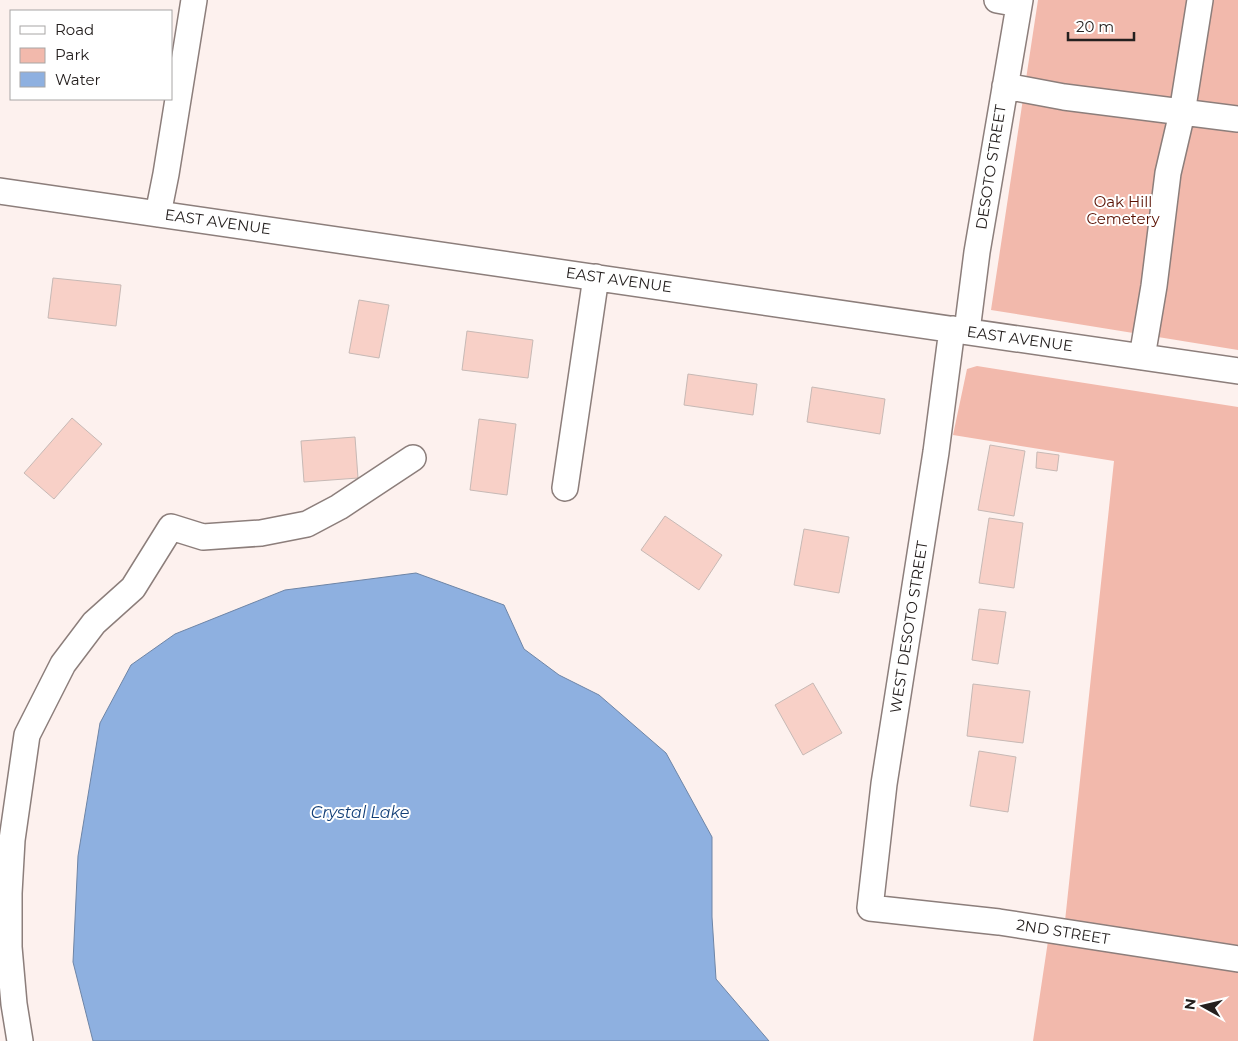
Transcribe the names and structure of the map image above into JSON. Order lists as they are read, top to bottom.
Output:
{
  "streets": {
    "street": [
      "DESOTO STREET",
      "EAST AVENUE",
      "WEST DESOTO STREET",
      "2ND STREET"
    ]
  },
  "crossings": [
    ["DESOTO STREET", "EAST AVENUE"],
    ["DESOTO STREET", "WEST DESOTO STREET"],
    ["EAST AVENUE", "WEST DESOTO STREET"],
    ["WEST DESOTO STREET", "2ND STREET"]
  ],
  "water": ["Crystal Lake"],
  "parks": ["Oak Hill Cemetery"],
  "legend": ["Road", "Park", "Water"],
  "scale_bar": "20 m",
  "north": "left"
}
